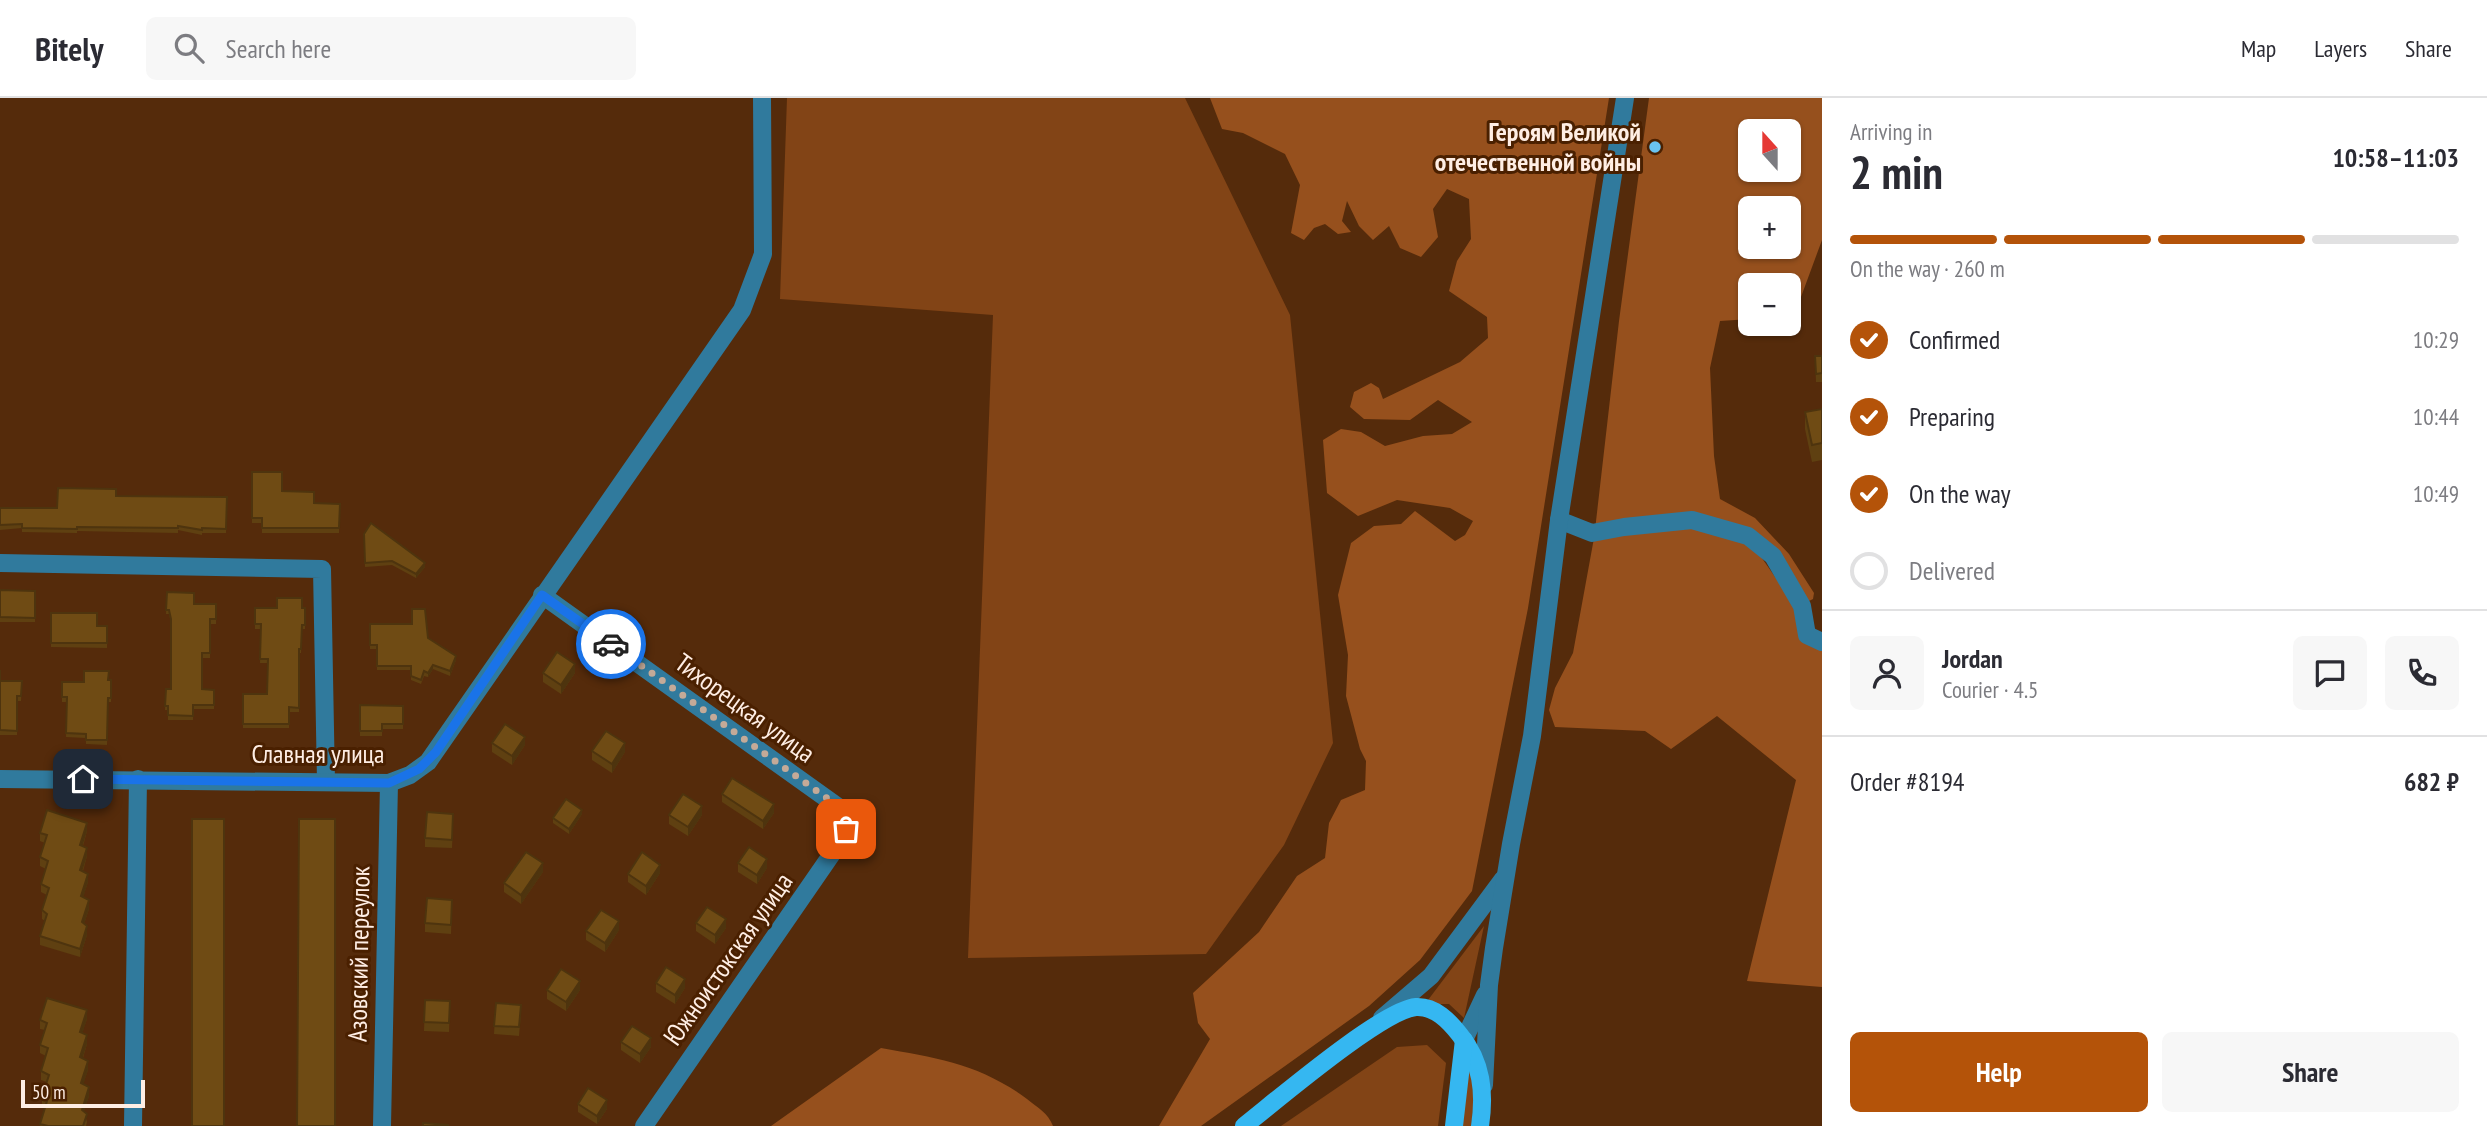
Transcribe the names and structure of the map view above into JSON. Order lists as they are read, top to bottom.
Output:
{
  "streets": {
    "street": [
      "Тихорецкая улица",
      "Славная улица",
      "Азовский переулок",
      "Южноистокская улица"
    ]
  },
  "crossings": [
    ["Тихорецкая улица", "Славная улица"],
    ["Тихорецкая улица", "Южноистокская улица"],
    ["Славная улица", "Азовский переулок"]
  ],
  "places": ["Героям Великой отечественной войны"],
  "scale_bar": "50 m",
  "north": "top",
  "page": {
    "header": "Bitely",
    "search": "Search here",
    "nav": ["Map", "Layers", "Share"],
    "heading": ["2 min", "Arriving in", "10:58–11:03"],
    "panel": [
      "Jordan",
      "Courier · 4.5",
      "Order #8194",
      "682 ₽"
    ],
    "map_buttons": ["+", "−"],
    "bar": "On the way · 260 m",
    "list": [
      ["Confirmed", "10:29"],
      ["Preparing", "10:44"],
      ["On the way", "10:49"],
      "Delivered"
    ],
    "buttons": ["Help", "Share"],
    "scale": "50 m"
  }
}
